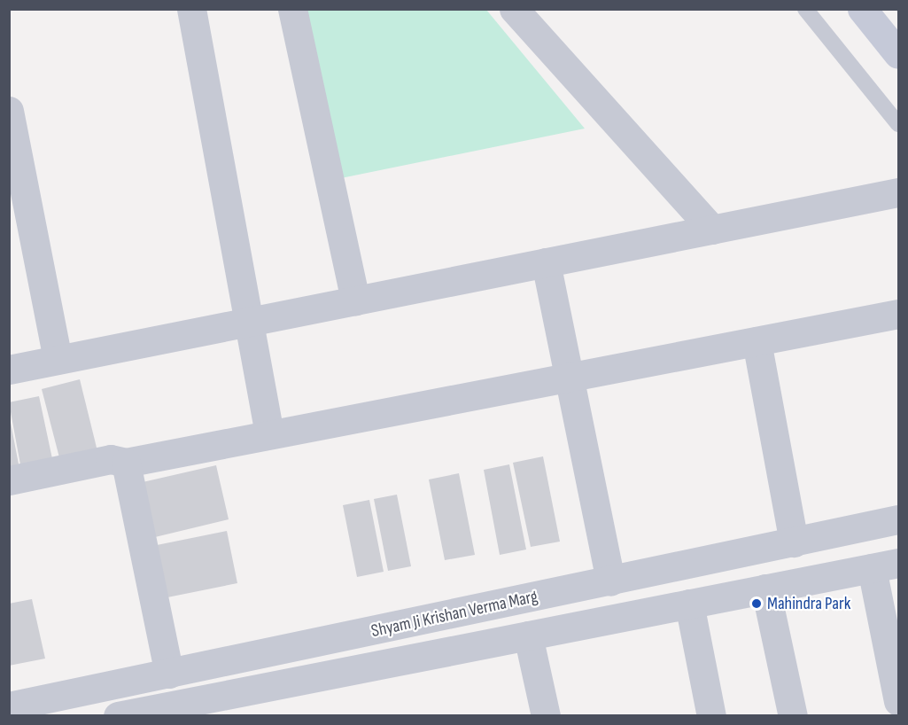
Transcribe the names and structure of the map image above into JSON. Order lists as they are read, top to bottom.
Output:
{
  "streets": {
    "street": ["Shyam Ji Krishan Verma Marg"]
  },
  "places": ["Mahindra Park"]
}
